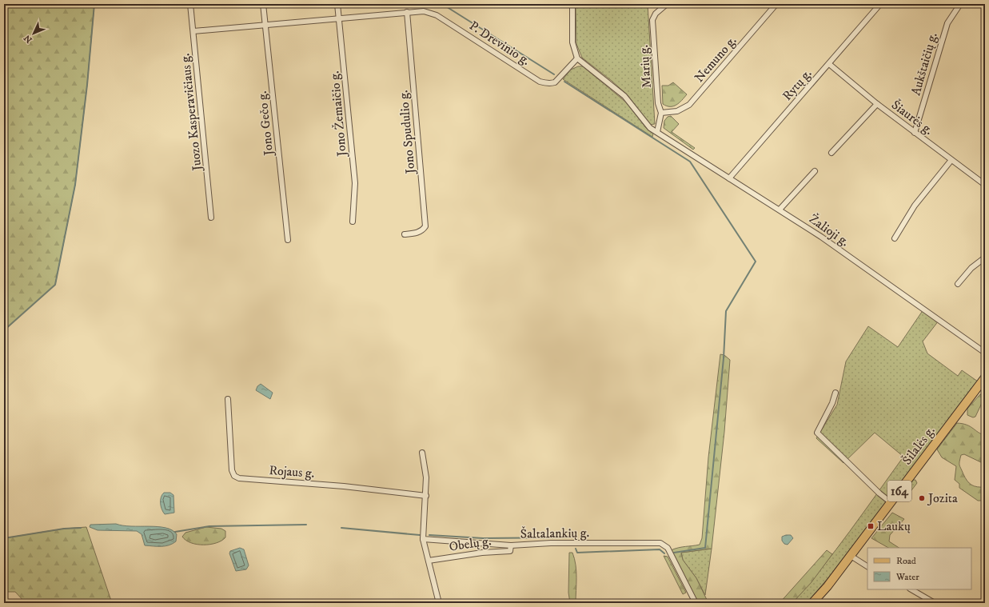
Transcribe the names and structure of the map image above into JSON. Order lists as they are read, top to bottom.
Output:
{
  "streets": {
    "main road": ["Šilalės g.", "164"],
    "street": [
      "P. Drevinio g.",
      "Nemuno g.",
      "Aukštaičių g.",
      "Marių g.",
      "Rytų g.",
      "Juozo Kasperavičiaus g.",
      "Jono Žemaičio g.",
      "Šiaurės g.",
      "Jono Gečo g.",
      "Jono Spudulio g.",
      "Žalioji g.",
      "Rojaus g.",
      "Šaltalankių g.",
      "Obelų g."
    ]
  },
  "crossings": [
    ["P. Drevinio g.", "Juozo Kasperavičiaus g."],
    ["P. Drevinio g.", "Jono Žemaičio g."],
    ["P. Drevinio g.", "Jono Gečo g."],
    ["P. Drevinio g.", "Jono Spudulio g."],
    ["P. Drevinio g.", "Žalioji g."],
    ["Nemuno g.", "Marių g."],
    ["Aukštaičių g.", "Šiaurės g."],
    ["Marių g.", "Žalioji g."],
    ["Rytų g.", "Šiaurės g."],
    ["Rytų g.", "Žalioji g."],
    ["Šaltalankių g.", "Obelų g."]
  ],
  "places": {
    "other": ["Jozita"],
    "transit": ["Laukų"]
  },
  "legend": ["Road", "Water"],
  "north": "bottom left"
}
